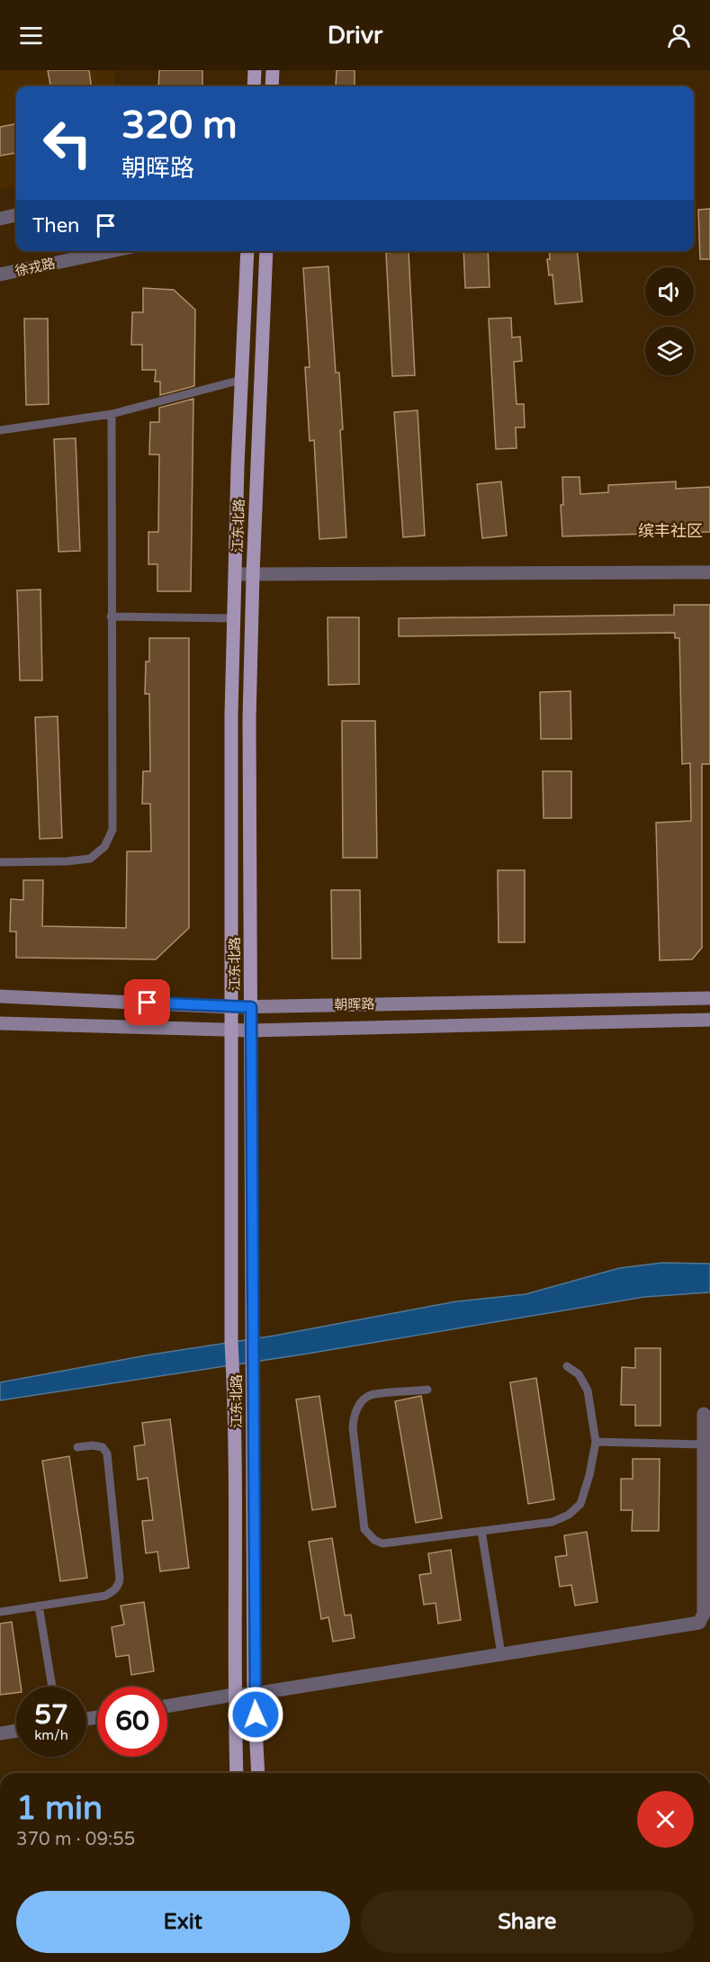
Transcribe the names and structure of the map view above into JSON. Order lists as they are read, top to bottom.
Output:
{
  "streets": {
    "main road": ["江东北路", "朝晖路"],
    "street": ["徐戎路"]
  },
  "crossings": [
    ["江东北路", "朝晖路"]
  ],
  "districts": ["缤丰社区"],
  "page": {
    "header": "Drivr",
    "turn": ["320 m", "朝晖路"],
    "then": "Then",
    "speed": "57 km/h",
    "limit": "60",
    "heading": ["1 min", "370 m · 09:55"],
    "buttons": ["Exit", "Share"]
  }
}
